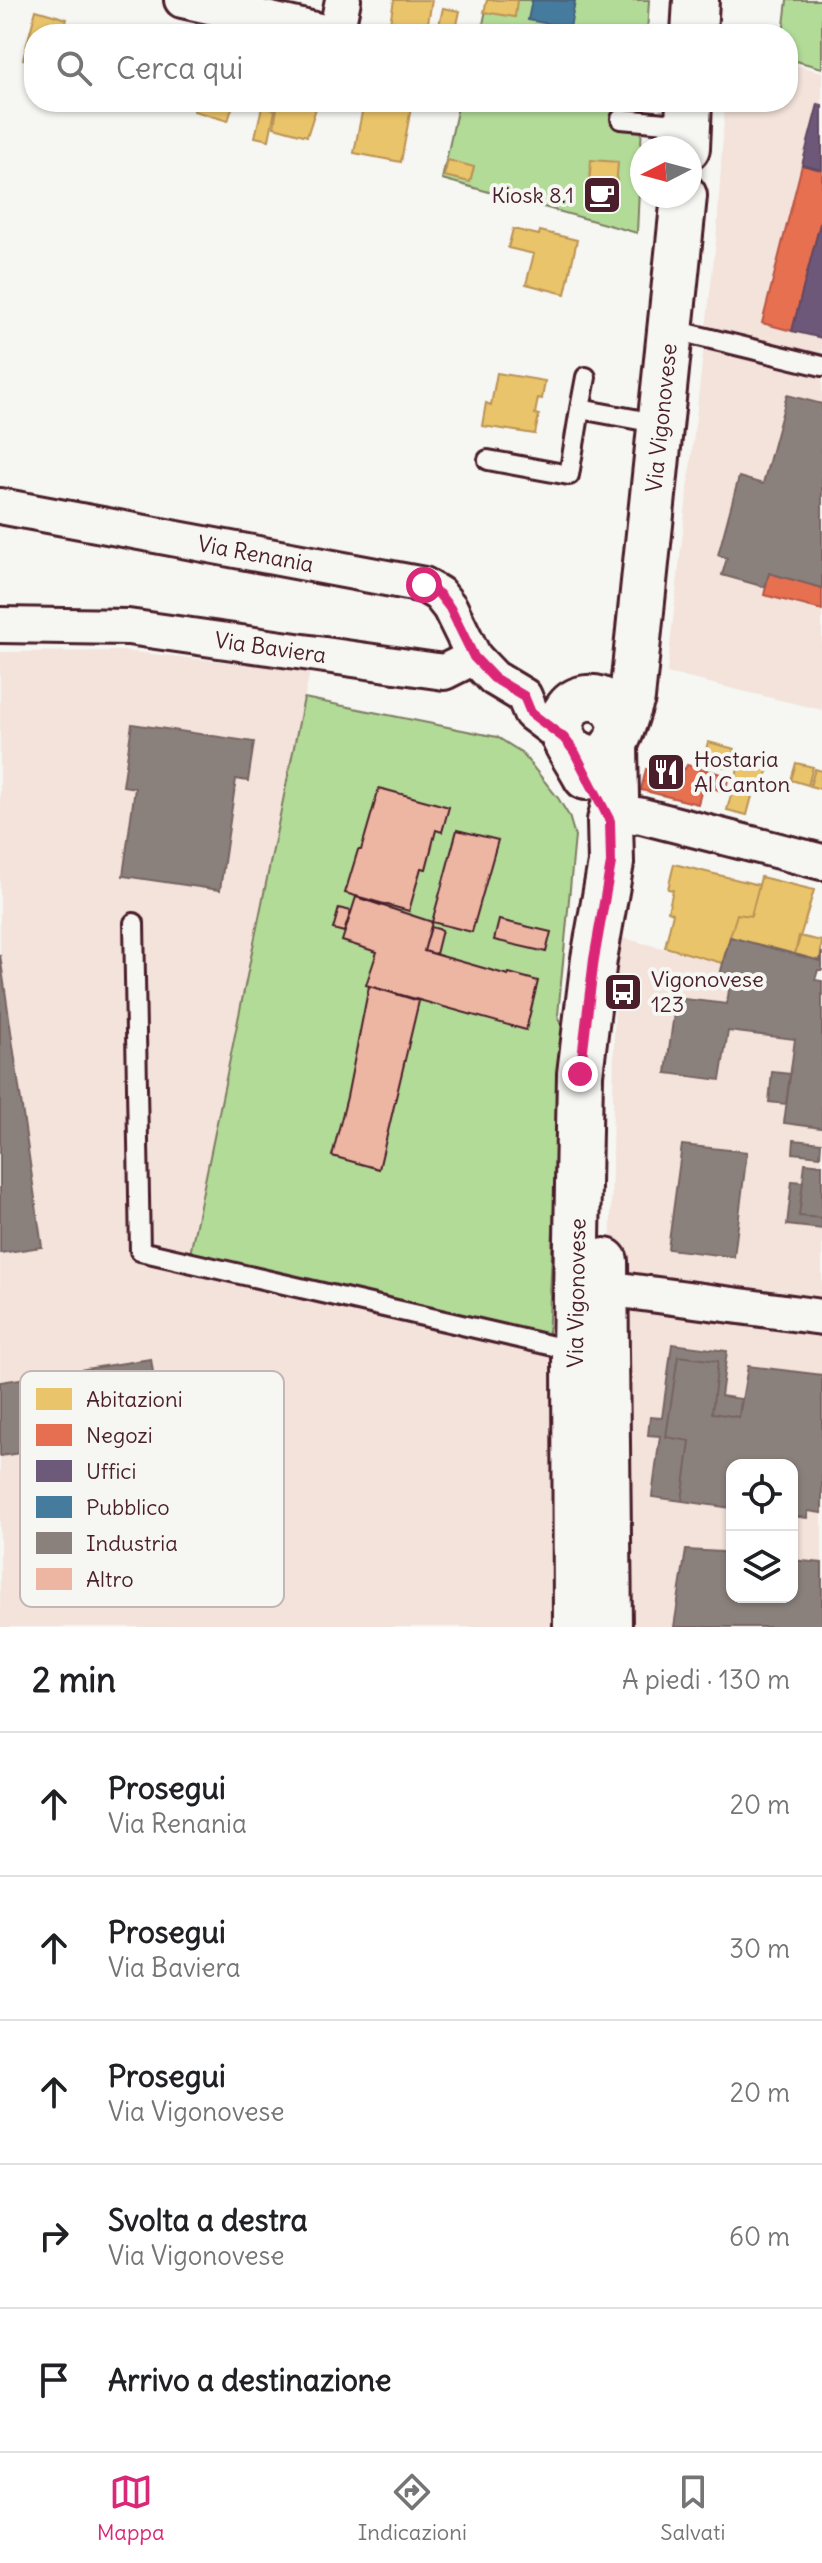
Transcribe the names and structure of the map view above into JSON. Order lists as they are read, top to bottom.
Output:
{
  "streets": {
    "main road": ["Via Vigonovese"],
    "street": ["Via Renania", "Via Baviera"]
  },
  "crossings": [
    ["Via Renania", "Via Baviera"]
  ],
  "places": {
    "cafe": ["Kiosk 8.1"],
    "restaurant": ["Hostaria Al Canton"],
    "bus stop": ["Vigonovese 123"]
  },
  "legend": [
    "Abitazioni",
    "Negozi",
    "Uffici",
    "Pubblico",
    "Industria",
    "Altro"
  ],
  "north": "left",
  "page": {
    "search": "Cerca qui",
    "heading": ["2 min", "A piedi · 130 m"],
    "list": [
      ["Prosegui", "Via Renania", "20 m"],
      ["Prosegui", "Via Baviera", "30 m"],
      ["Prosegui", "Via Vigonovese", "20 m"],
      ["Svolta a destra", "Via Vigonovese", "60 m"],
      "Arrivo a destinazione"
    ],
    "nav": ["Mappa", "Indicazioni", "Salvati"]
  }
}
